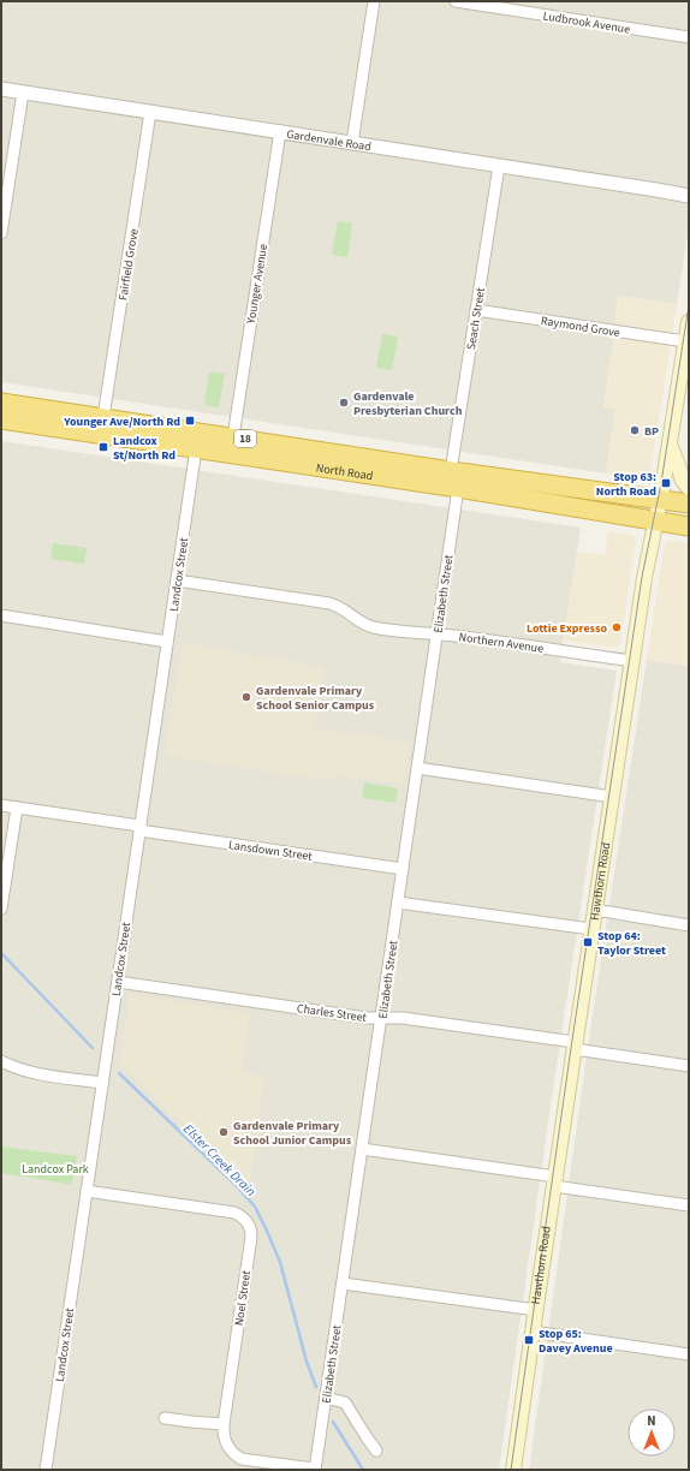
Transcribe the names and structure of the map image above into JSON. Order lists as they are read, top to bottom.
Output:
{
  "streets": {
    "highway": ["18", "North Road"],
    "main road": ["Hawthorn Road"],
    "street": [
      "Ludbrook Avenue",
      "Gardenvale Road",
      "Fairfield Grove",
      "Younger Avenue",
      "Seach Street",
      "Raymond Grove",
      "Landcox Street",
      "Elizabeth Street",
      "Northern Avenue",
      "Lansdown Street",
      "Charles Street",
      "Noel Street"
    ]
  },
  "crossings": [
    ["Gardenvale Road", "Fairfield Grove"],
    ["Gardenvale Road", "Younger Avenue"],
    ["Gardenvale Road", "Seach Street"],
    ["Fairfield Grove", "North Road"],
    ["Younger Avenue", "North Road"],
    ["Seach Street", "Raymond Grove"],
    ["Seach Street", "North Road"],
    ["Raymond Grove", "Hawthorn Road"],
    ["North Road", "Landcox Street"],
    ["North Road", "Elizabeth Street"],
    ["North Road", "Hawthorn Road"],
    ["Landcox Street", "Northern Avenue"],
    ["Landcox Street", "Lansdown Street"],
    ["Landcox Street", "Charles Street"],
    ["Landcox Street", "Noel Street"],
    ["Elizabeth Street", "Northern Avenue"],
    ["Elizabeth Street", "Lansdown Street"],
    ["Elizabeth Street", "Charles Street"],
    ["Northern Avenue", "Hawthorn Road"],
    ["Hawthorn Road", "Charles Street"]
  ],
  "water": ["Elster Creek Drain"],
  "parks": ["Landcox Park"],
  "places": {
    "other": [
      "Gardenvale Presbyterian Church",
      "BP",
      "Lottie Expresso",
      "Gardenvale Primary School Senior Campus",
      "Gardenvale Primary School Junior Campus"
    ],
    "transit": [
      "Younger Ave/North Rd",
      "Landcox St/North Rd",
      "Stop 63: North Road",
      "Stop 64: Taylor Street",
      "Stop 65: Davey Avenue"
    ]
  },
  "north": "top"
}
